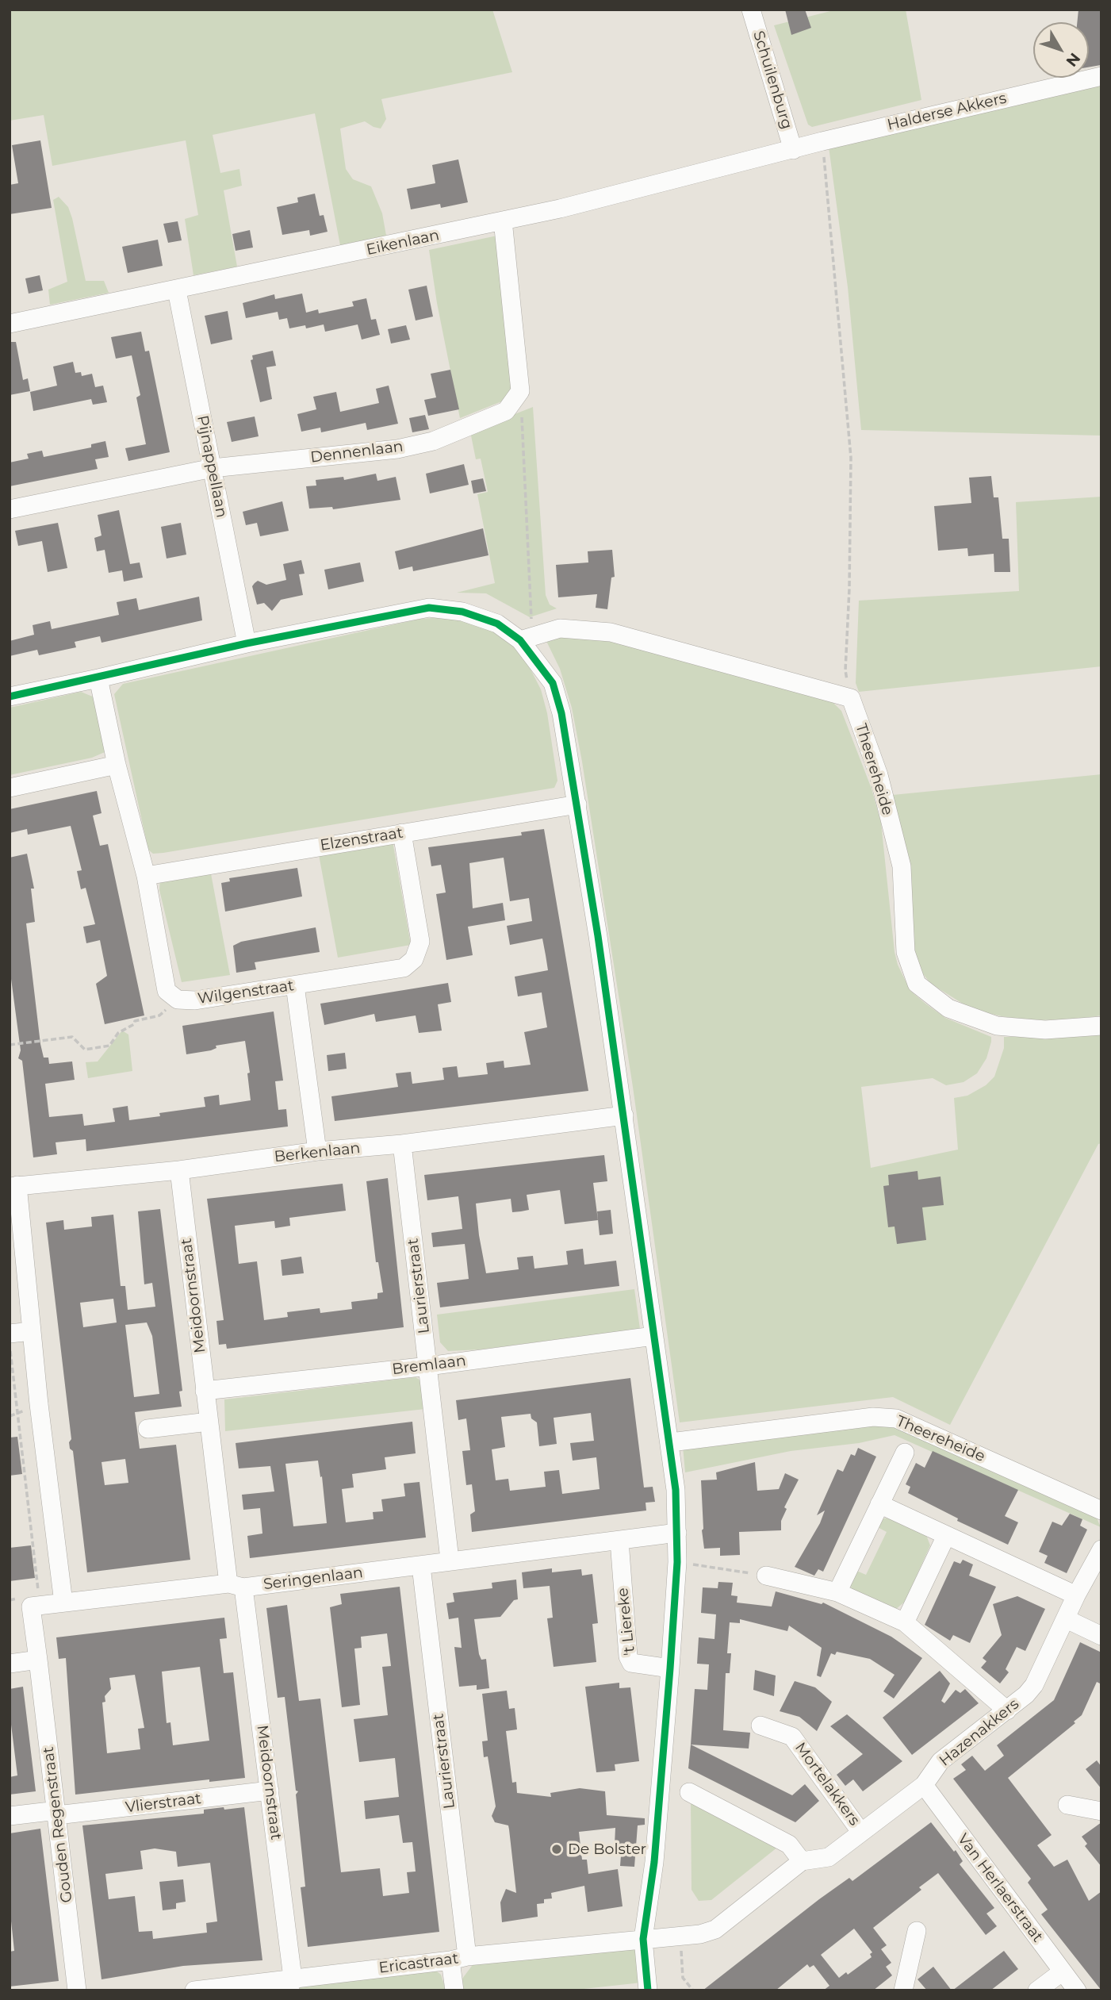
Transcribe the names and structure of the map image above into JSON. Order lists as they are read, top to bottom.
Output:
{
  "streets": {
    "street": [
      "Schuilenburg",
      "Halderse Akkers",
      "Eikenlaan",
      "Dennenlaan",
      "Pijnappellaan",
      "Theereheide",
      "Elzenstraat",
      "Wilgenstraat",
      "Berkenlaan",
      "Laurierstraat",
      "Meidoornstraat",
      "Bremlaan",
      "Seringenlaan",
      "'t Liereke",
      "Hazenakkers",
      "Mortelakkers",
      "Vlierstraat",
      "Gouden Regenstraat",
      "Van Herlaerstraat",
      "Ericastraat"
    ]
  },
  "crossings": [
    ["Schuilenburg", "Halderse Akkers"],
    ["Schuilenburg", "Eikenlaan"],
    ["Halderse Akkers", "Eikenlaan"],
    ["Eikenlaan", "Pijnappellaan"],
    ["Dennenlaan", "Pijnappellaan"],
    ["Elzenstraat", "Wilgenstraat"],
    ["Berkenlaan", "Laurierstraat"],
    ["Berkenlaan", "Meidoornstraat"],
    ["Laurierstraat", "Bremlaan"],
    ["Laurierstraat", "Seringenlaan"],
    ["Laurierstraat", "Ericastraat"],
    ["Meidoornstraat", "Bremlaan"],
    ["Meidoornstraat", "Seringenlaan"],
    ["Meidoornstraat", "Vlierstraat"],
    ["Meidoornstraat", "Ericastraat"],
    ["Seringenlaan", "'t Liereke"],
    ["Hazenakkers", "Mortelakkers"],
    ["Hazenakkers", "Van Herlaerstraat"],
    ["Hazenakkers", "Ericastraat"],
    ["Vlierstraat", "Gouden Regenstraat"]
  ],
  "places": ["De Bolster"],
  "north": "bottom right"
}
